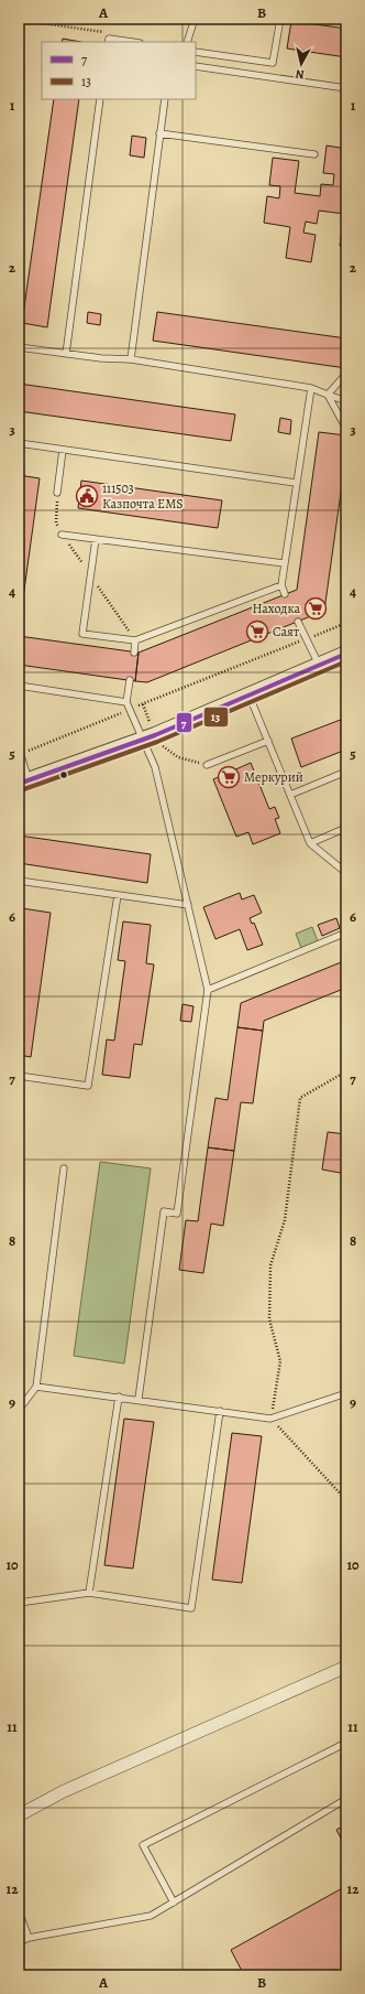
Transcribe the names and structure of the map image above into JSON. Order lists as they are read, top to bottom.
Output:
{
  "places": {
    "public building": ["111503 Казпочта EMS"],
    "supermarket": ["Находка", "Саят", "Меркурий"]
  },
  "lines": ["transit line 7", "transit line 13"],
  "legend": ["7", "13"],
  "north": "bottom",
  "grid": {
    "columns": ["A", "B"],
    "rows": [
      "1",
      "2",
      "3",
      "4",
      "5",
      "6",
      "7",
      "8",
      "9",
      "10",
      "11",
      "12"
    ]
  }
}
